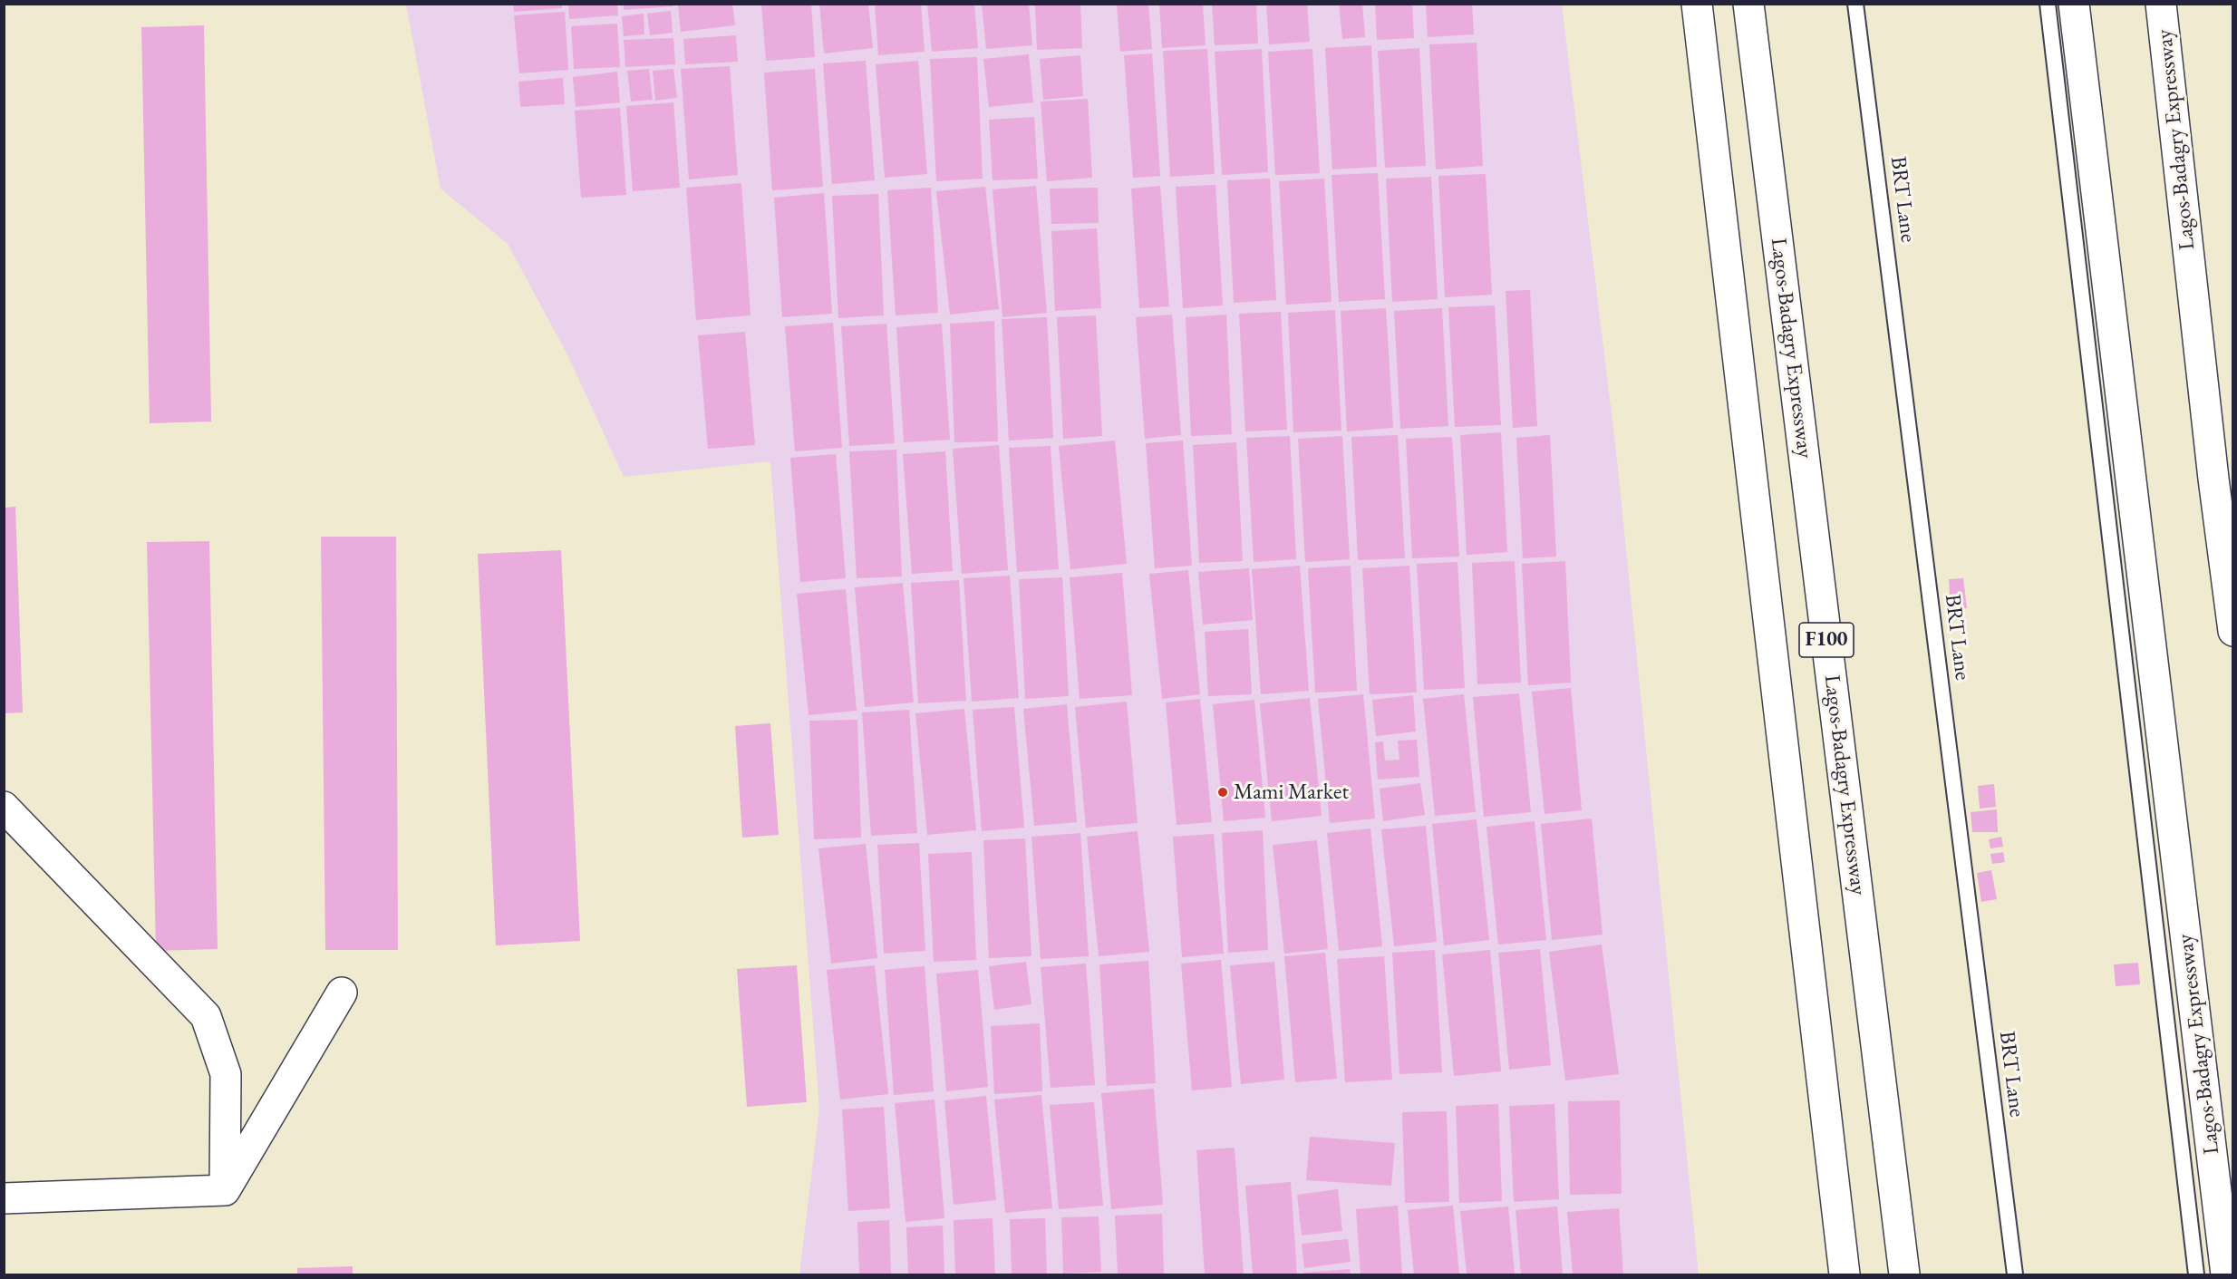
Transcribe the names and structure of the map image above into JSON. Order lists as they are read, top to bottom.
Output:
{
  "streets": {
    "main road": ["Lagos-Badagry Expressway", "F100"],
    "lane": ["BRT Lane"]
  },
  "places": ["Mami Market"]
}
